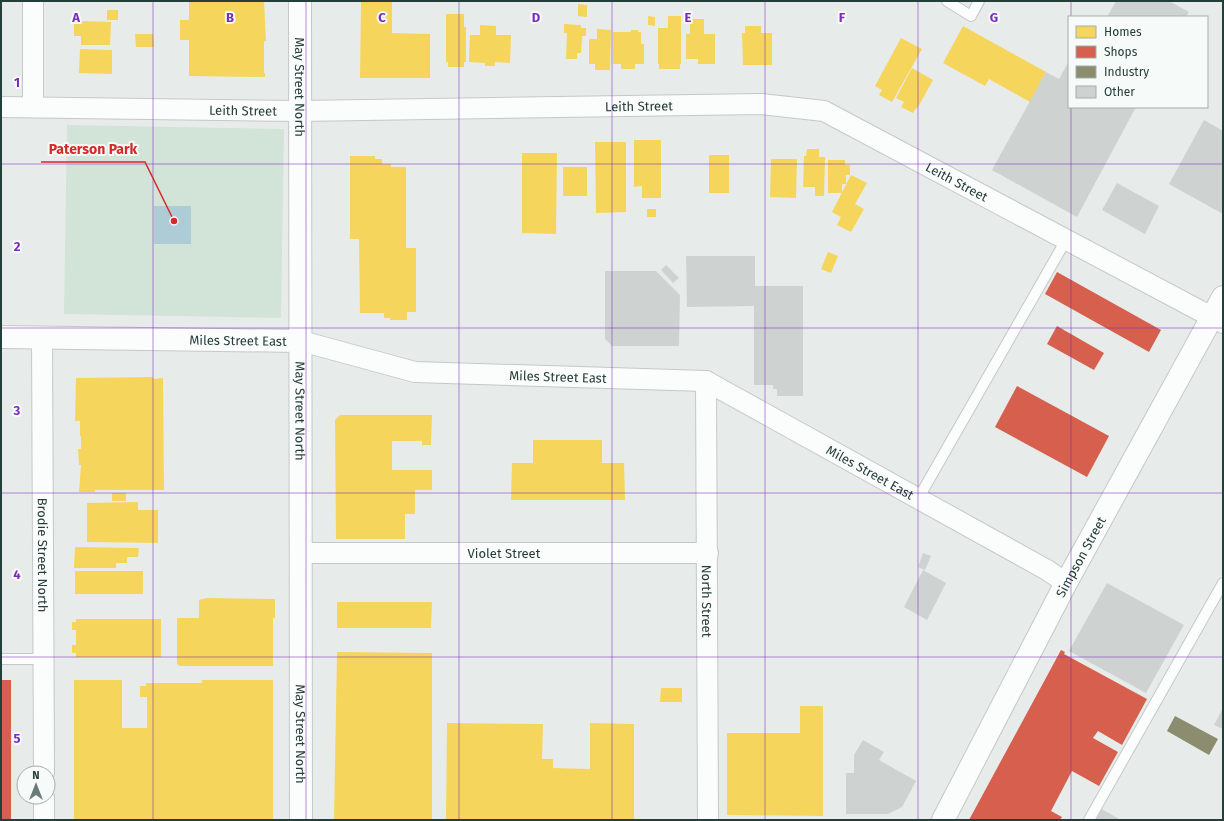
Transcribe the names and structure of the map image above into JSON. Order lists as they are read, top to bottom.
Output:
{
  "streets": {
    "main road": ["May Street North", "Miles Street East", "Simpson Street"],
    "street": [
      "Leith Street",
      "Violet Street",
      "Brodie Street North",
      "North Street"
    ]
  },
  "crossings": [
    ["May Street North", "Leith Street"],
    ["May Street North", "Miles Street East"],
    ["May Street North", "Violet Street"],
    ["Leith Street", "Simpson Street"],
    ["Miles Street East", "Brodie Street North"],
    ["Miles Street East", "Simpson Street"],
    ["Miles Street East", "North Street"],
    ["Violet Street", "North Street"]
  ],
  "places": ["Paterson Park"],
  "legend": [
    "Homes",
    "Shops",
    "Industry",
    "Other"
  ],
  "north": "top",
  "grid": {
    "columns": [
      "A",
      "B",
      "C",
      "D",
      "E",
      "F",
      "G"
    ],
    "rows": [
      "1",
      "2",
      "3",
      "4",
      "5"
    ]
  }
}
